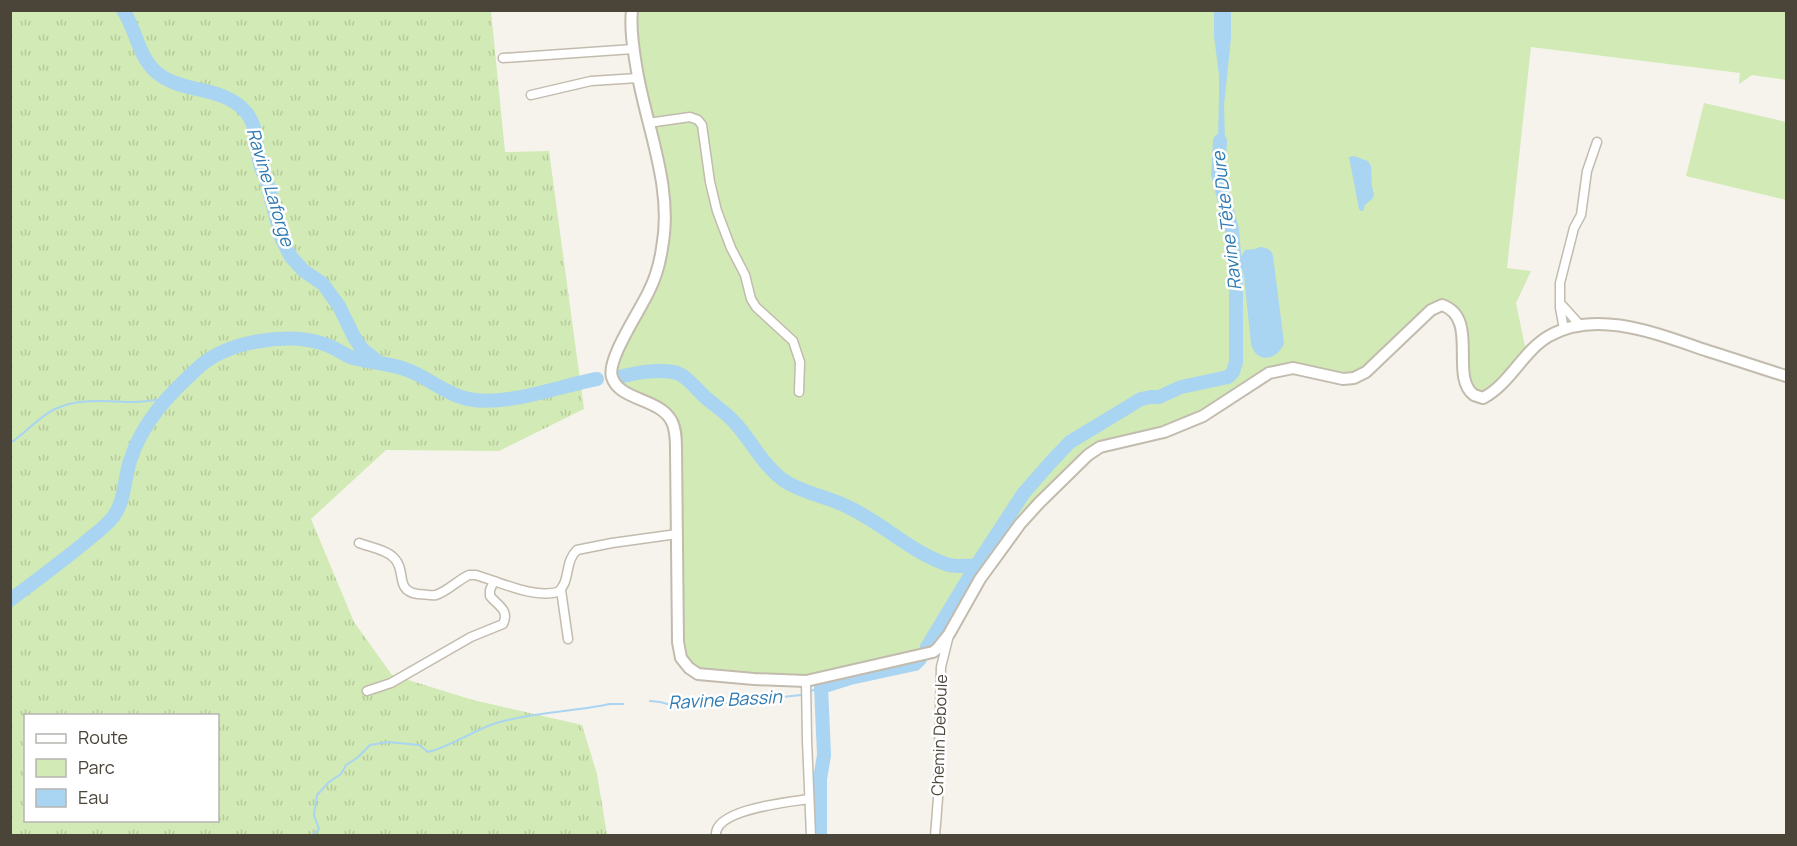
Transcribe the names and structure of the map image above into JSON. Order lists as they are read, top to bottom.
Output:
{
  "streets": {
    "street": ["Chemin Deboule"]
  },
  "water": ["Ravine Laforge", "Ravine Tête Dure", "Ravine Bassin"],
  "legend": ["Route", "Parc", "Eau"]
}
